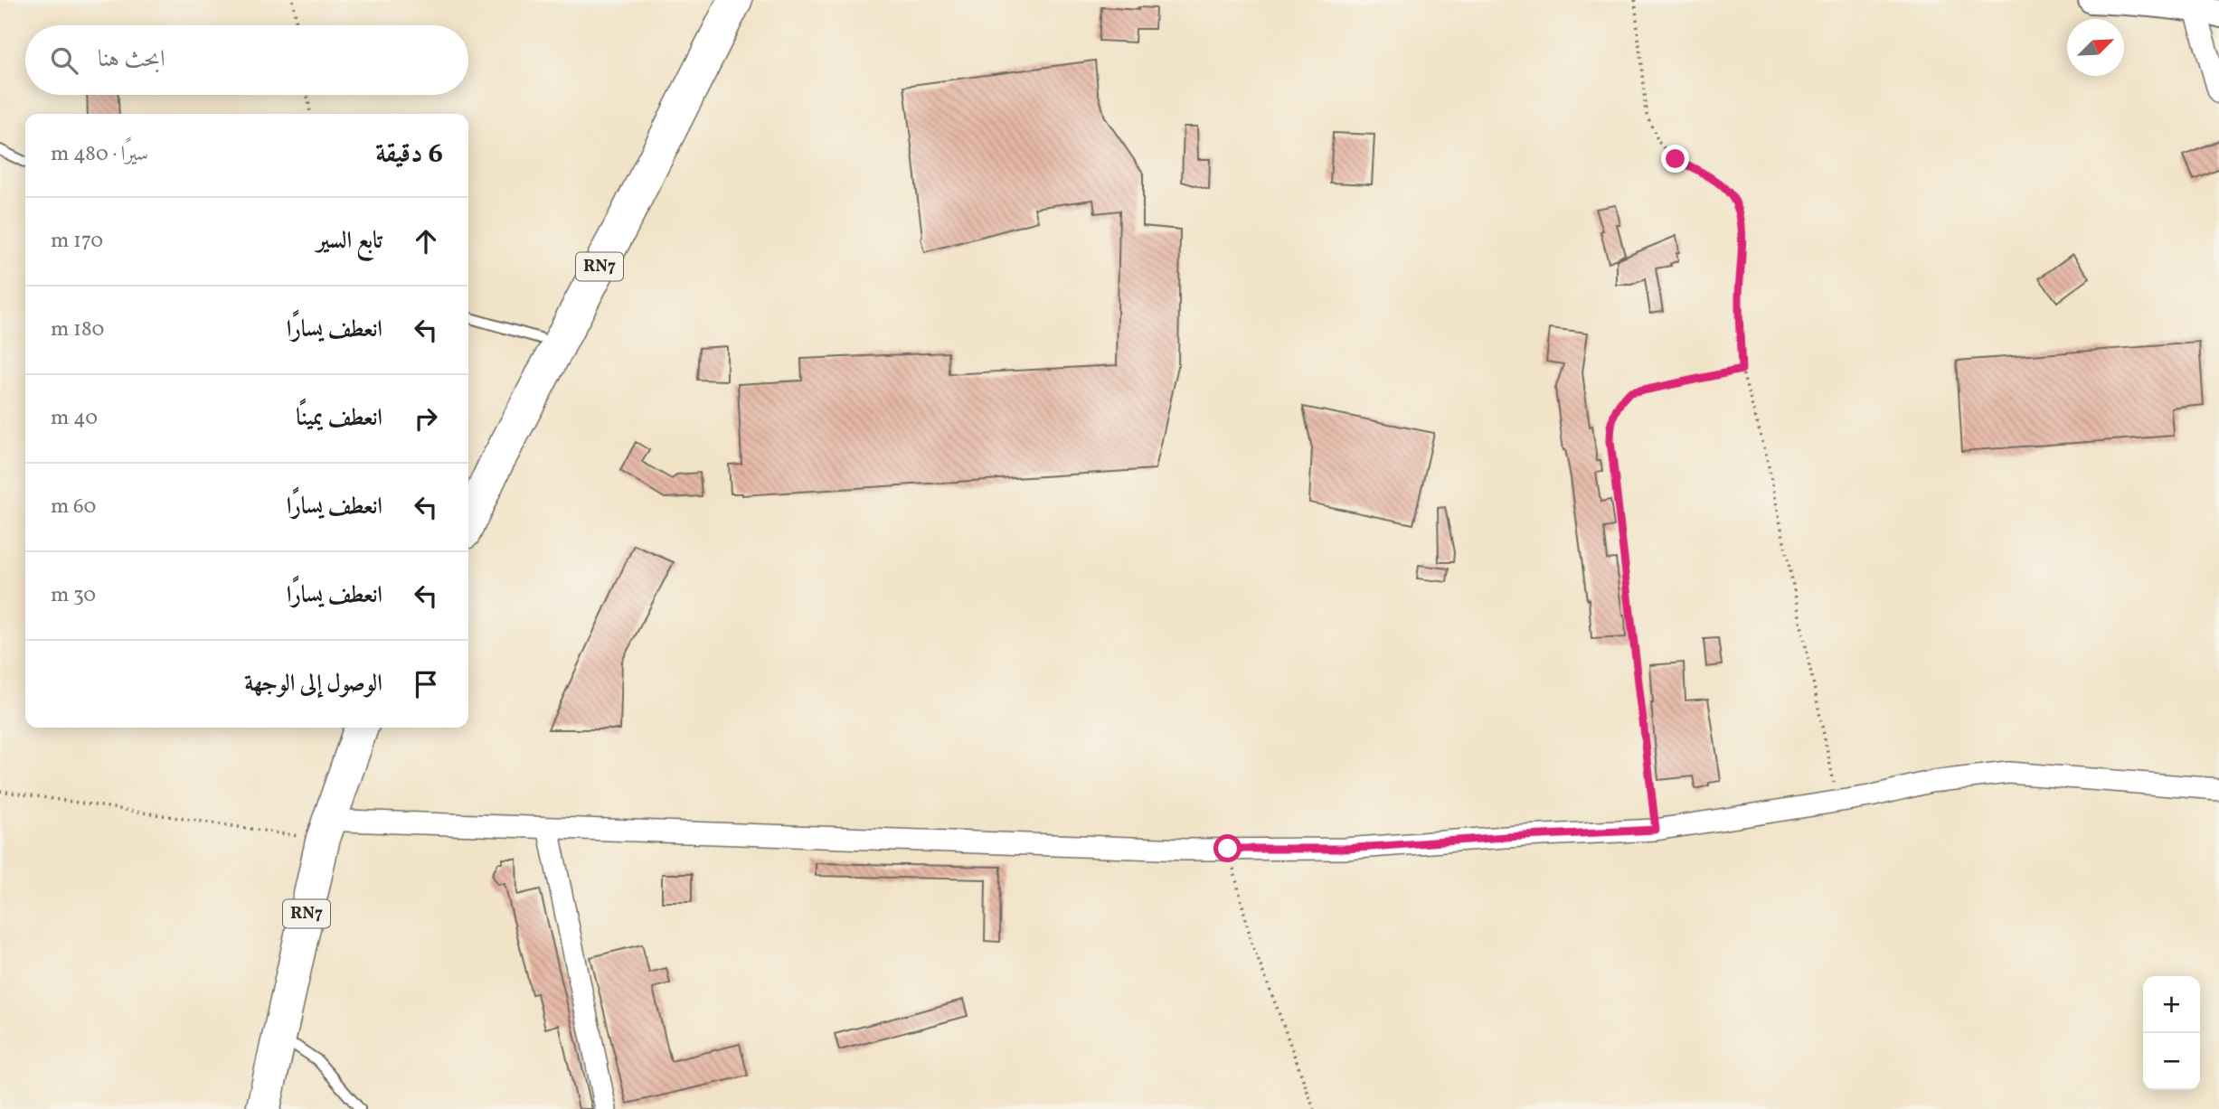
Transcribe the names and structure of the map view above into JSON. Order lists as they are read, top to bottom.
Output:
{
  "streets": {
    "highway": ["RN7"]
  },
  "north": "top right",
  "page": {
    "search": "ابحث هنا",
    "heading": ["6 دقيقة", "سيرًا · 480 m"],
    "list": [
      ["تابع السير", "170 m"],
      ["انعطف يسارًا", "180 m"],
      ["انعطف يمينًا", "40 m"],
      ["انعطف يسارًا", "60 m"],
      ["انعطف يسارًا", "30 m"],
      "الوصول إلى الوجهة"
    ],
    "map_buttons": ["+", "−"]
  }
}
